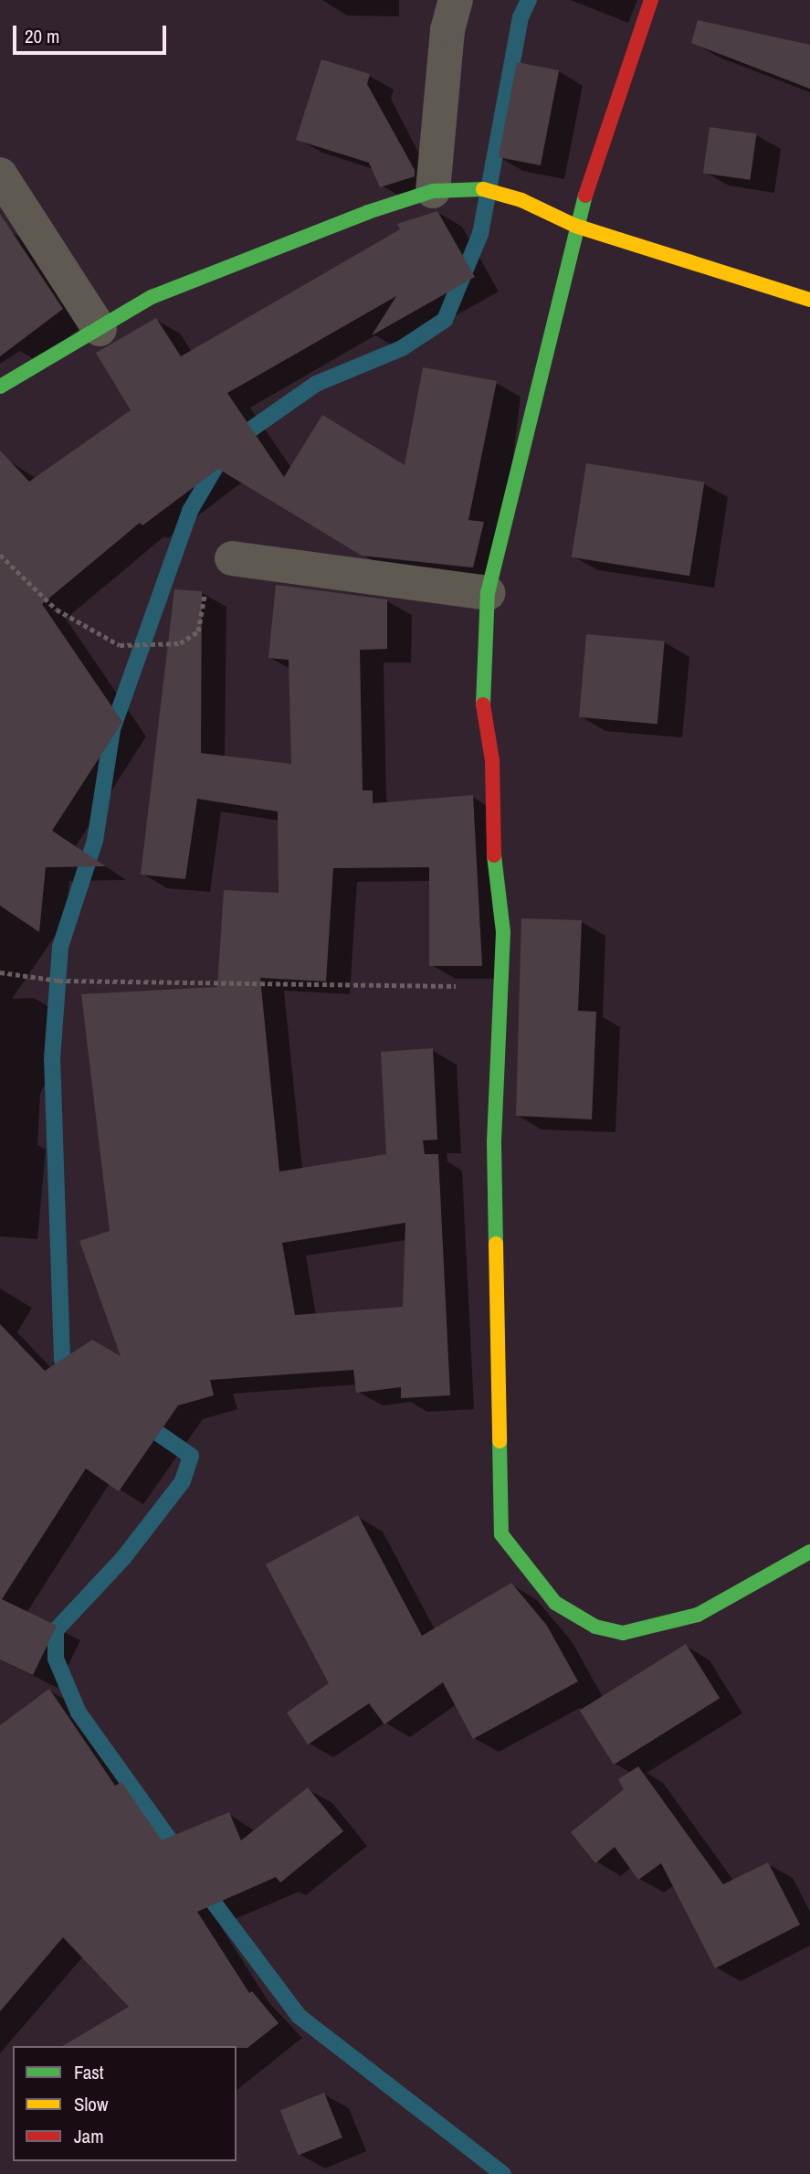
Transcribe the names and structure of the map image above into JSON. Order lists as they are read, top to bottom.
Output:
{
  "legend": ["Fast", "Slow", "Jam"],
  "scale_bar": "20 m"
}
